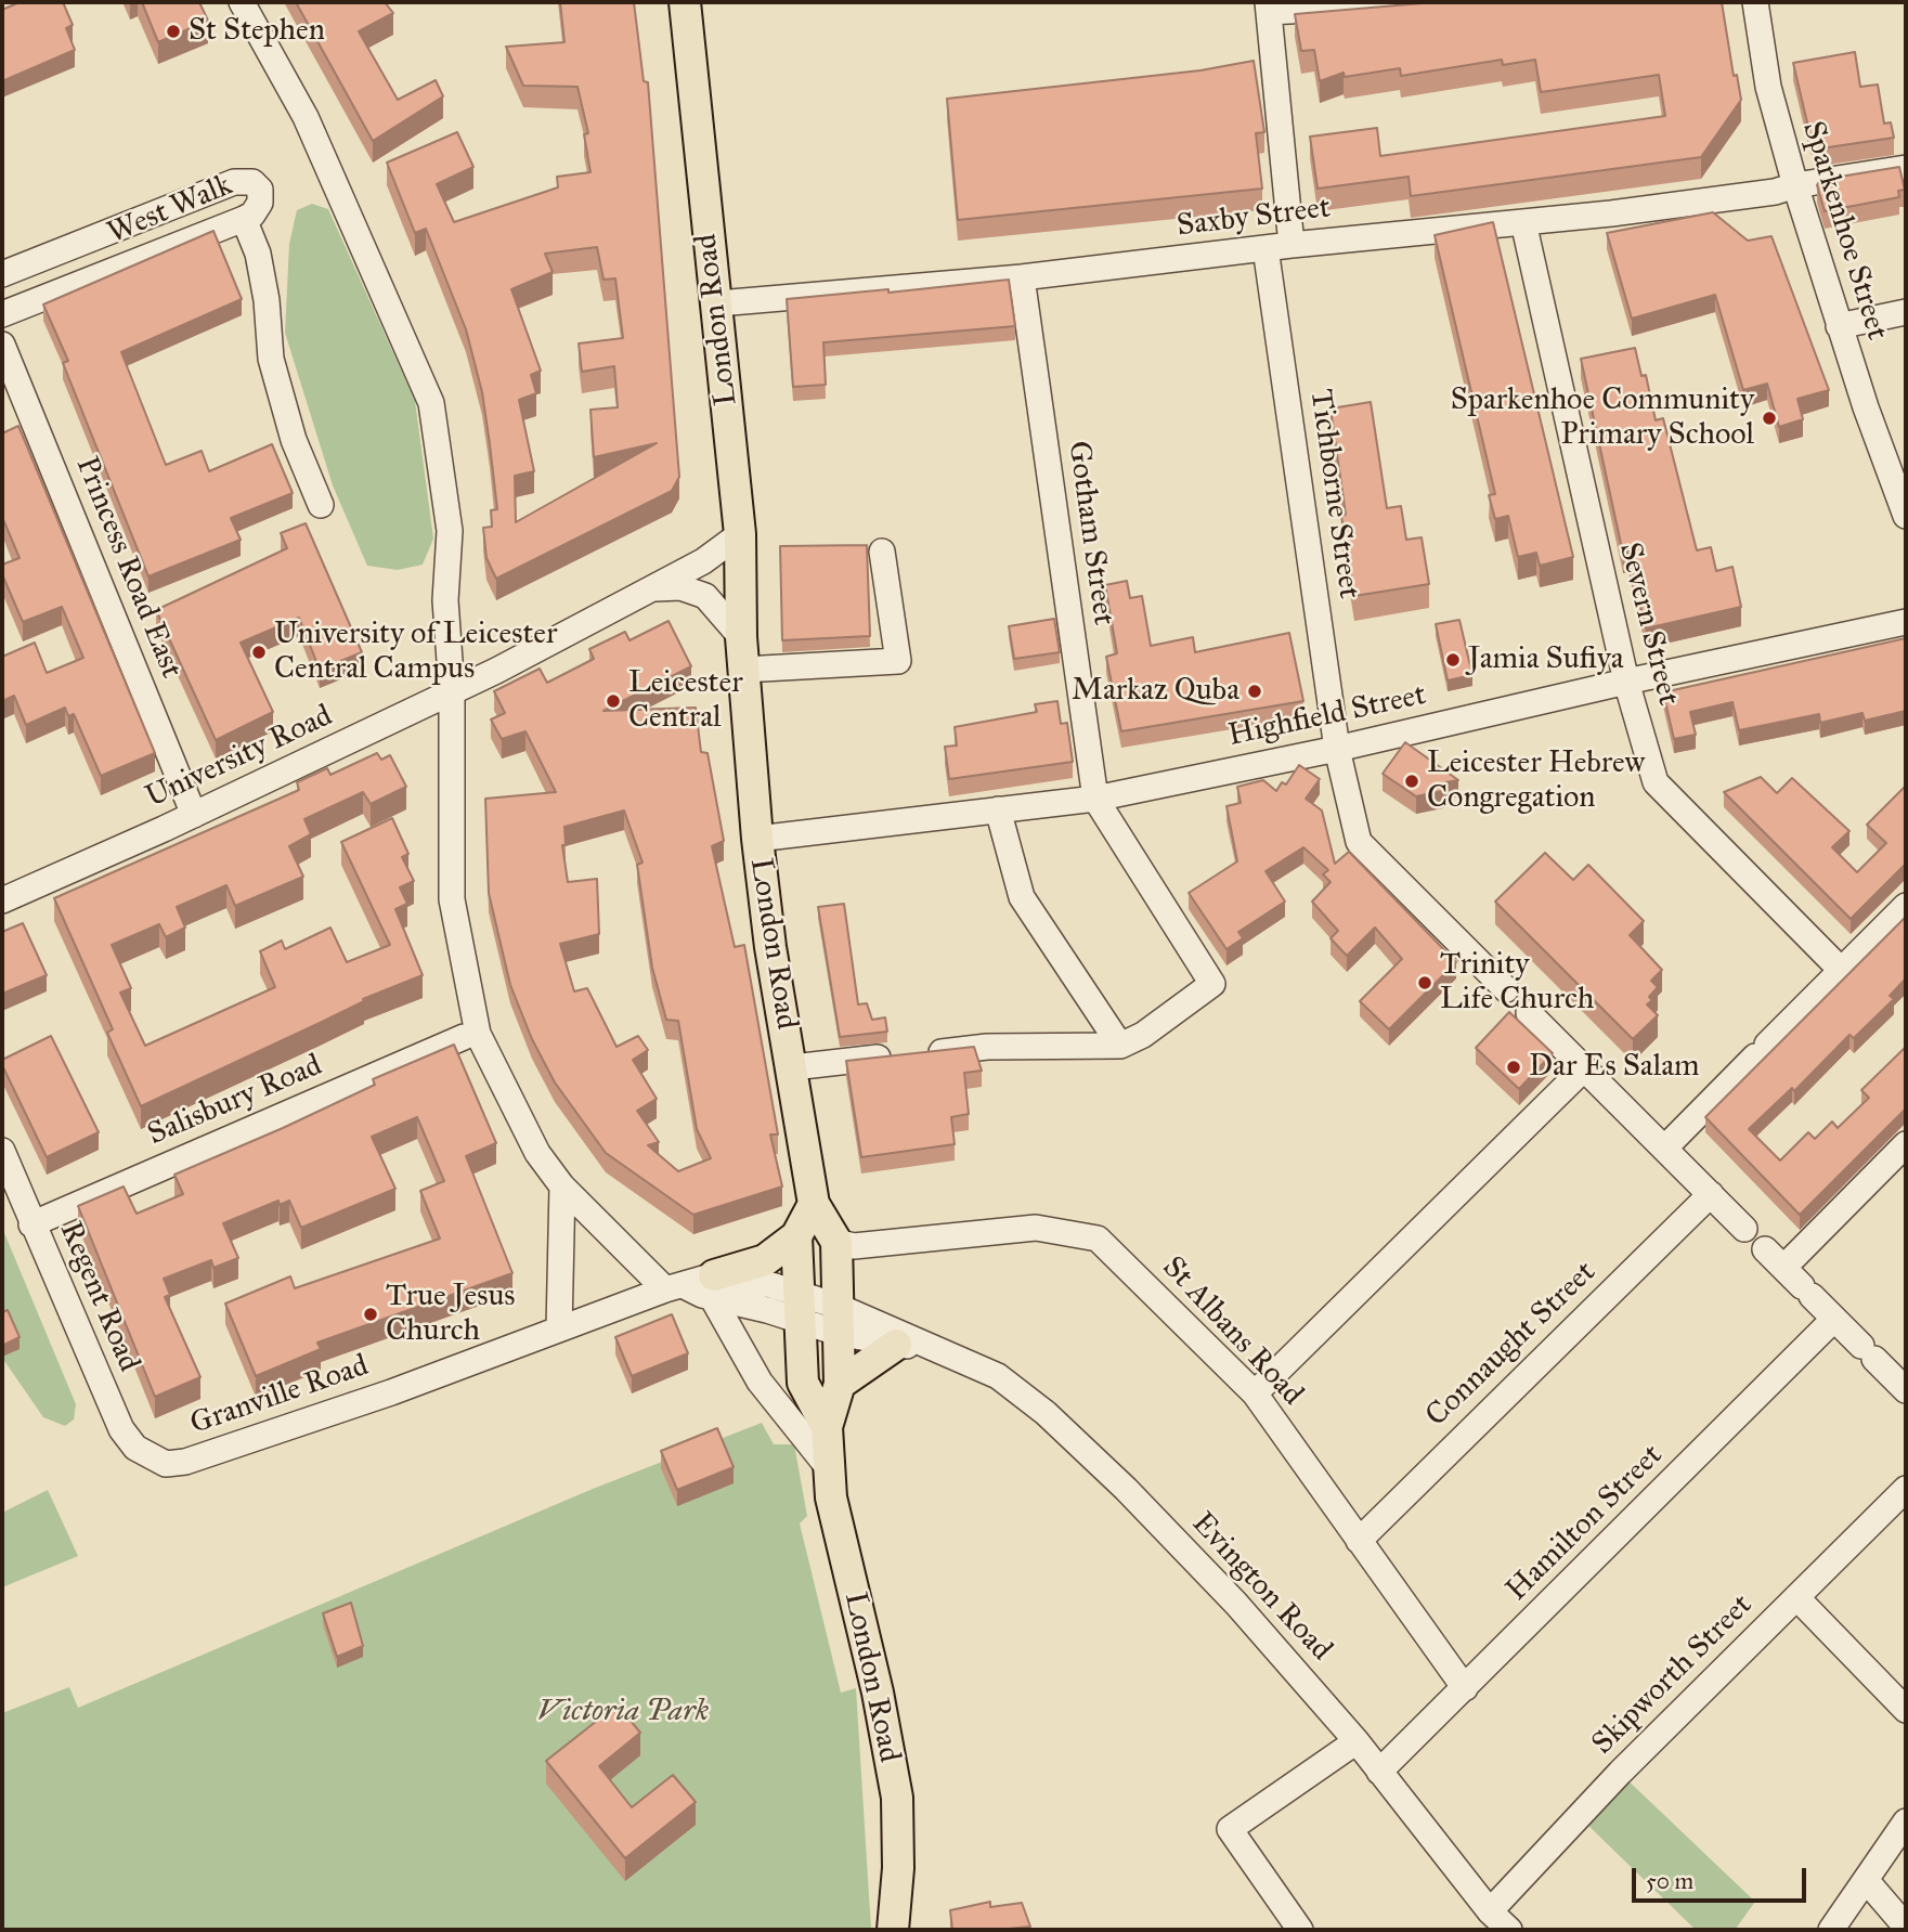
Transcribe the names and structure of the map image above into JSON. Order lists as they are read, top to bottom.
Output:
{
  "streets": {
    "main road": ["London Road"],
    "street": [
      "West Walk",
      "Saxby Street",
      "Sparkenhoe Street",
      "Tichborne Street",
      "Gotham Street",
      "Princess Road East",
      "Severn Street",
      "Highfield Street",
      "University Road",
      "Salisbury Road",
      "Regent Road",
      "St Albans Road",
      "Connaught Street",
      "Granville Road",
      "Hamilton Street",
      "Evington Road",
      "Skipworth Street"
    ]
  },
  "crossings": [
    ["Saxby Street", "Sparkenhoe Street"],
    ["Saxby Street", "London Road"],
    ["Saxby Street", "Tichborne Street"],
    ["Saxby Street", "Gotham Street"],
    ["Saxby Street", "Severn Street"],
    ["London Road", "Highfield Street"],
    ["London Road", "University Road"],
    ["London Road", "St Albans Road"],
    ["London Road", "Granville Road"],
    ["London Road", "Evington Road"],
    ["Tichborne Street", "Highfield Street"],
    ["Gotham Street", "Highfield Street"],
    ["Princess Road East", "University Road"],
    ["Severn Street", "Highfield Street"],
    ["Salisbury Road", "Regent Road"],
    ["Regent Road", "Granville Road"],
    ["St Albans Road", "Connaught Street"],
    ["St Albans Road", "Hamilton Street"],
    ["Granville Road", "Evington Road"],
    ["Hamilton Street", "Evington Road"],
    ["Evington Road", "Skipworth Street"]
  ],
  "parks": ["Victoria Park"],
  "places": [
    "St Stephen",
    "Sparkenhoe Community Primary School",
    "University of Leicester Central Campus",
    "Jamia Sufiya",
    "Markaz Quba",
    "Leicester Central",
    "Leicester Hebrew Congregation",
    "Trinity Life Church",
    "Dar Es Salam",
    "True Jesus Church"
  ],
  "scale_bar": "50 m"
}
